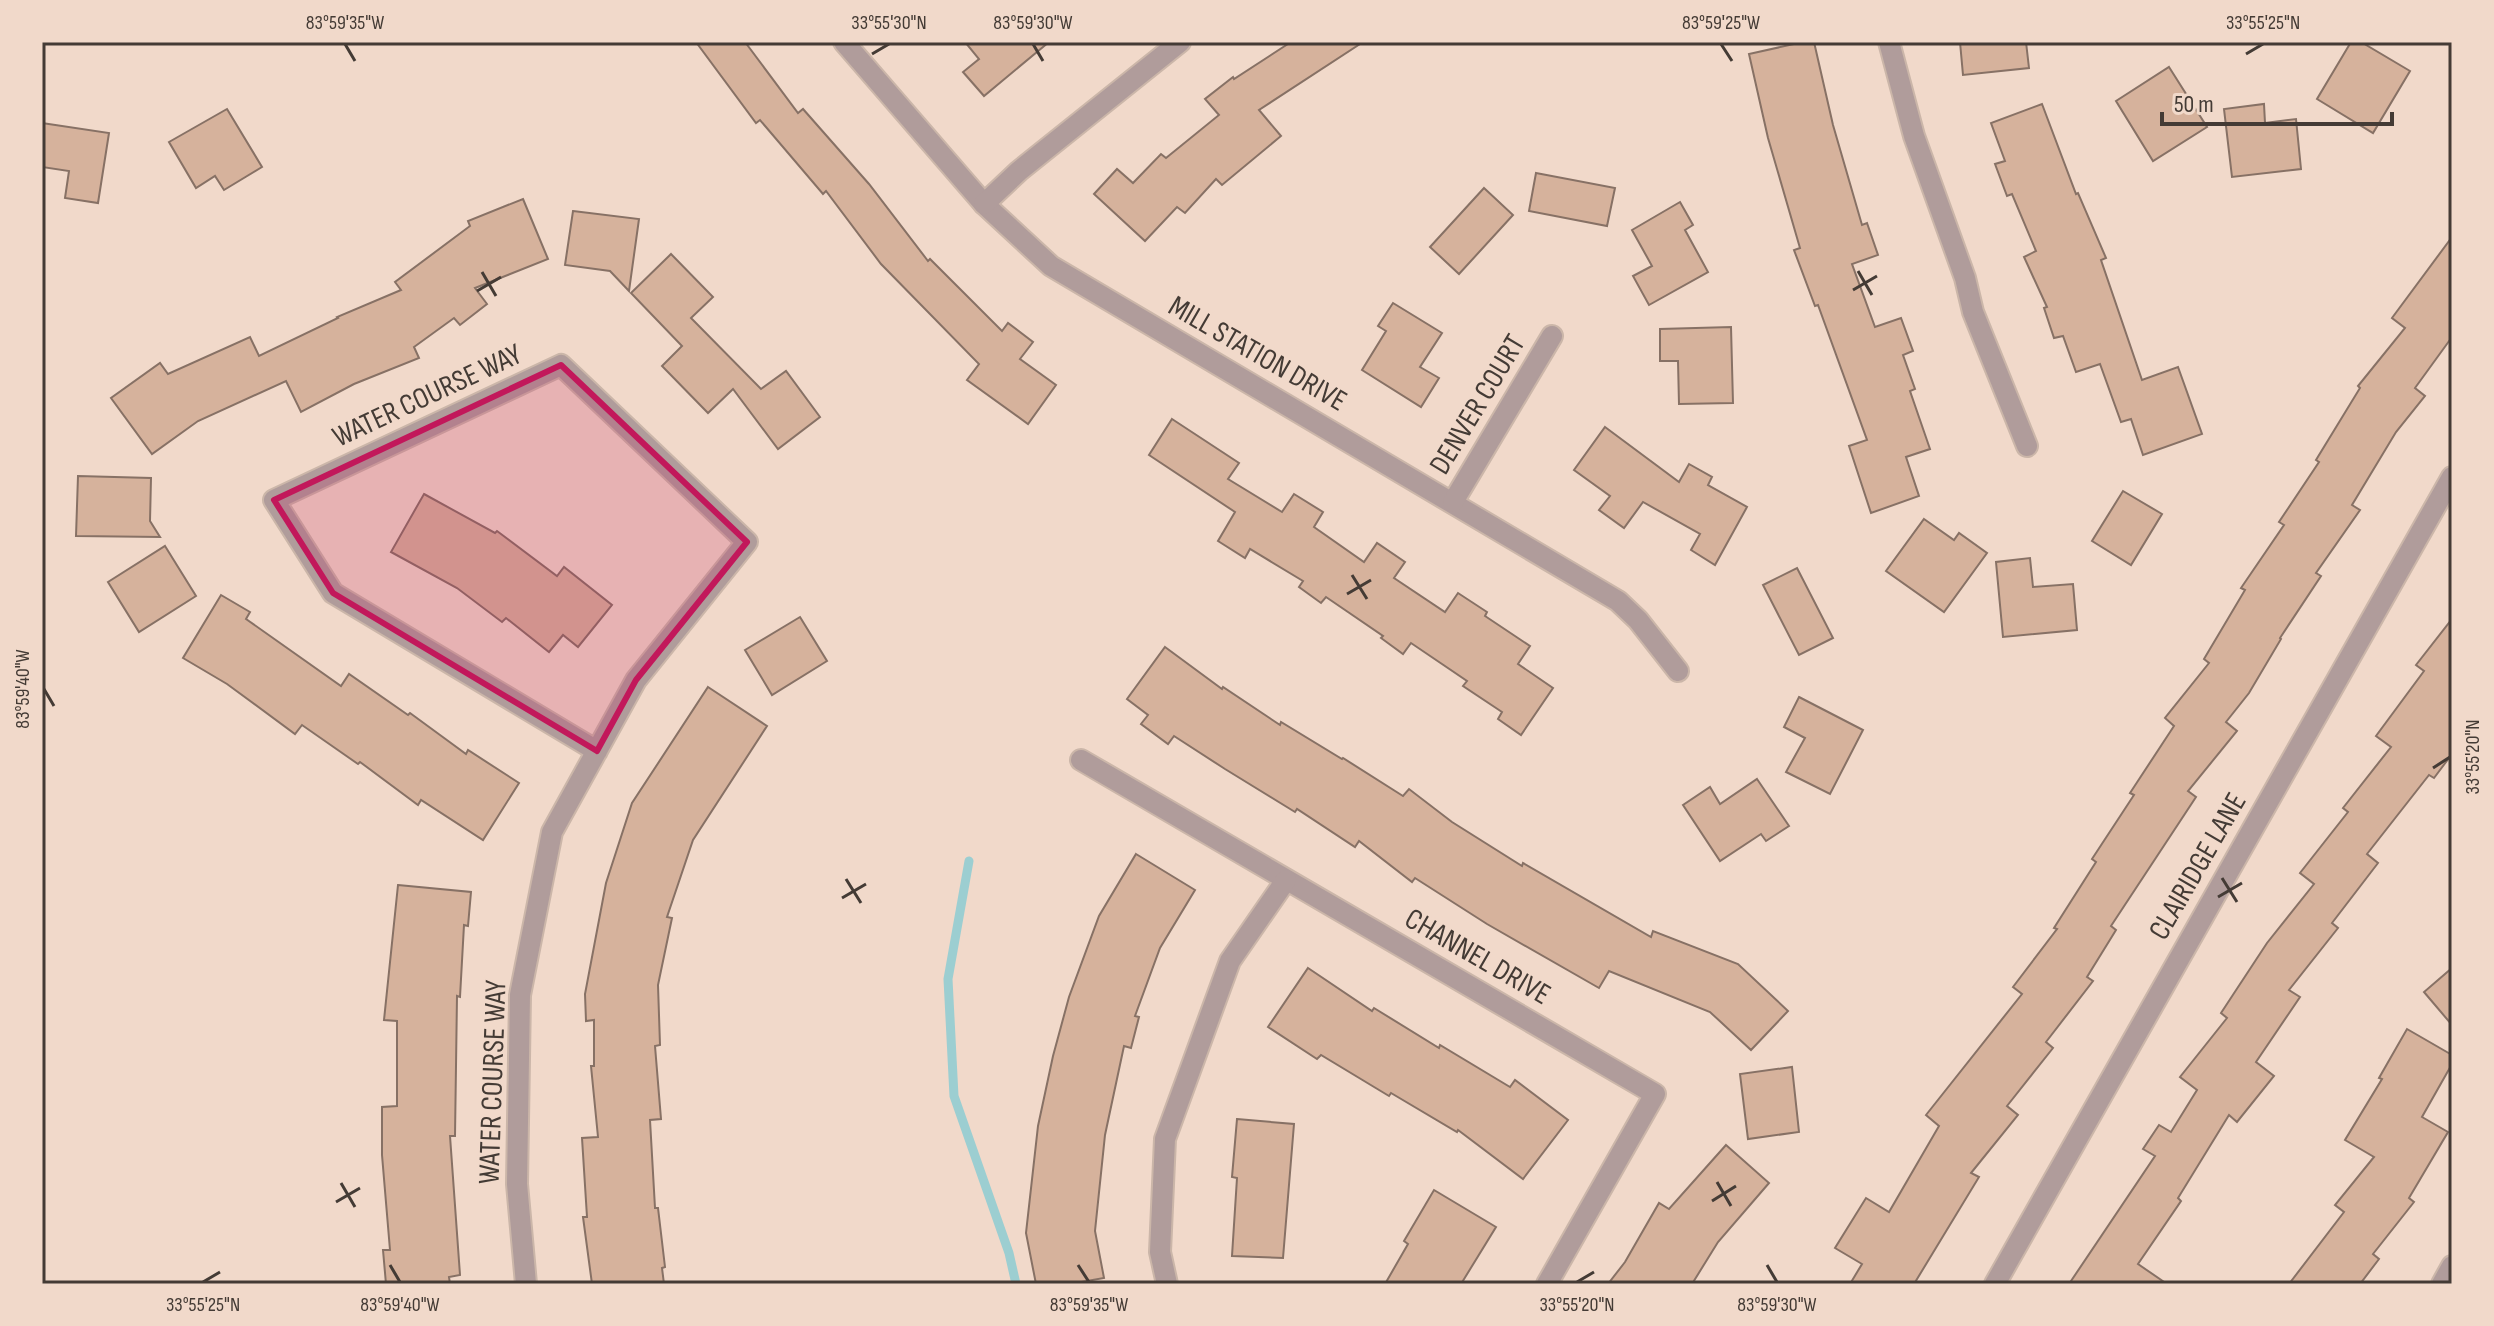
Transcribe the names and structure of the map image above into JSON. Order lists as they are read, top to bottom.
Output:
{
  "streets": {
    "street": [
      "MILL STATION DRIVE",
      "WATER COURSE WAY",
      "DENVER COURT",
      "CLAIRIDGE LANE",
      "CHANNEL DRIVE"
    ]
  },
  "crossings": [
    ["MILL STATION DRIVE", "DENVER COURT"]
  ],
  "scale_bar": "50 m",
  "coordinates": [
    "83°59'35\"W",
    "33°55'30\"N",
    "83°59'30\"W",
    "83°59'25\"W",
    "33°55'25\"N",
    "83°59'40\"W",
    "33°55'20\"N"
  ]
}
